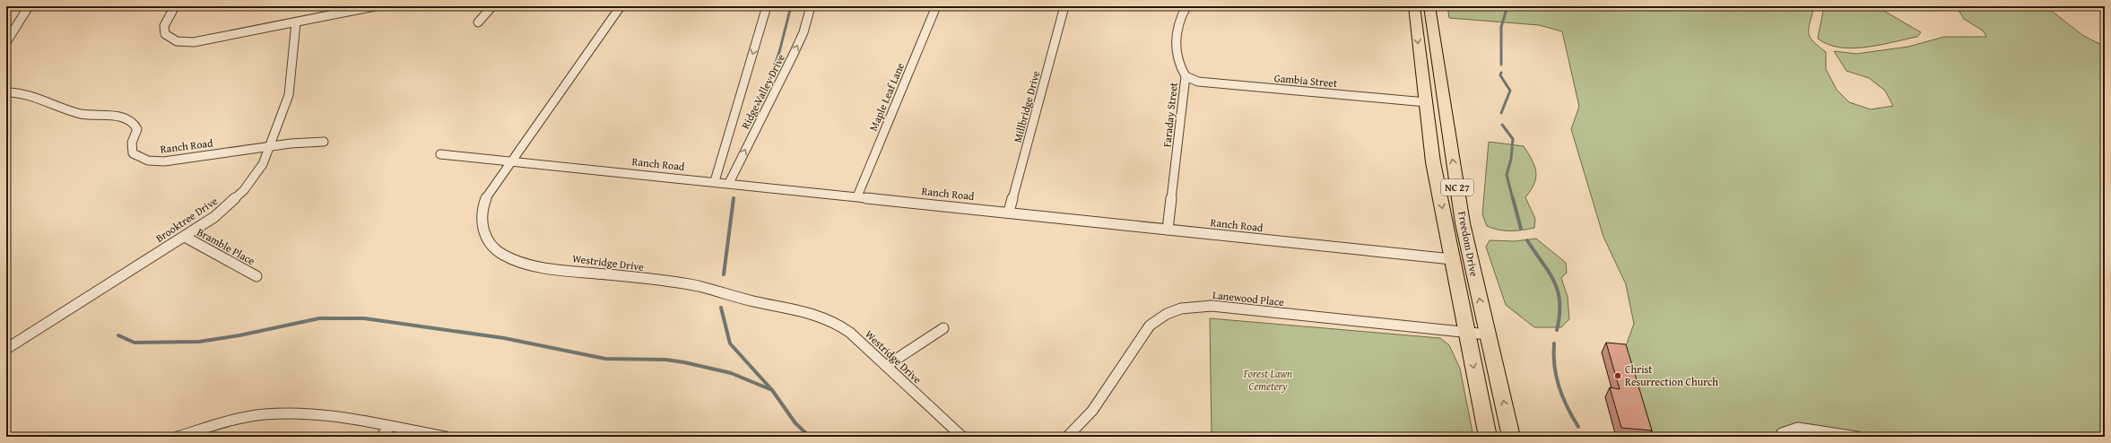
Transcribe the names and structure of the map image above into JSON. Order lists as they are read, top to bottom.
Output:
{
  "streets": {
    "main road": ["NC 27", "Freedom Drive"],
    "street": [
      "Gambia Street",
      "Ridge Valley Drive",
      "Maple Leaf Lane",
      "Millbridge Drive",
      "Faraday Street",
      "Ranch Road",
      "Brooktree Drive",
      "Bramble Place",
      "Westridge Drive",
      "Lanewood Place"
    ]
  },
  "crossings": [
    ["Gambia Street", "Faraday Street"],
    ["Gambia Street", "Freedom Drive"],
    ["Ridge Valley Drive", "Ranch Road"],
    ["Maple Leaf Lane", "Ranch Road"],
    ["Millbridge Drive", "Ranch Road"],
    ["Faraday Street", "Ranch Road"],
    ["Ranch Road", "Brooktree Drive"],
    ["Ranch Road", "Freedom Drive"],
    ["Ranch Road", "Westridge Drive"],
    ["Brooktree Drive", "Bramble Place"],
    ["Freedom Drive", "Lanewood Place"]
  ],
  "parks": ["Forest Lawn Cemetery"],
  "places": ["Christ Resurrection Church"]
}
